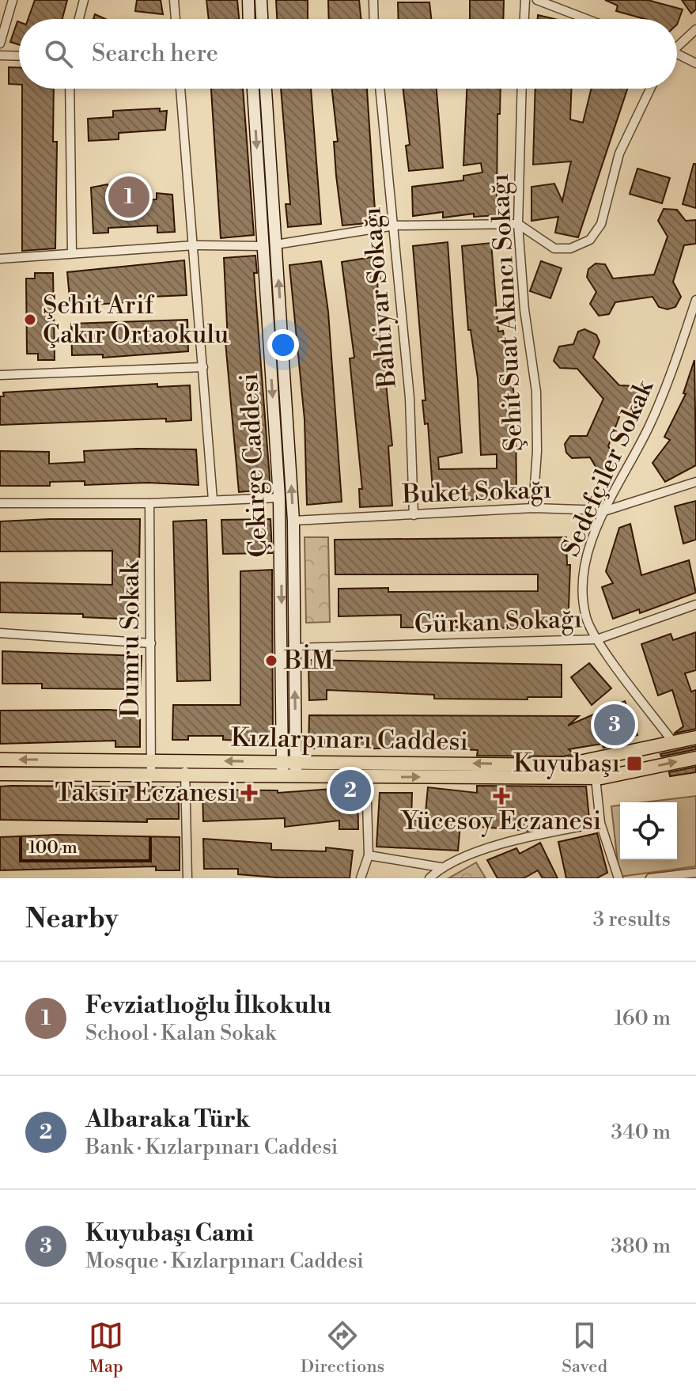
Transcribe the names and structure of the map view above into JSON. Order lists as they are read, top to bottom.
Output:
{
  "streets": {
    "main road": ["Çekirge Caddesi", "Kızlarpınarı Caddesi"],
    "street": [
      "Bahtiyar Sokağı",
      "Şehit Suat Akıncı Sokağı",
      "Sedefçiler Sokak",
      "Buket Sokağı",
      "Gürkan Sokağı",
      "Dumru Sokak"
    ]
  },
  "crossings": [
    ["Bahtiyar Sokağı", "Buket Sokağı"],
    ["Şehit Suat Akıncı Sokağı", "Buket Sokağı"],
    ["Çekirge Caddesi", "Buket Sokağı"],
    ["Çekirge Caddesi", "Gürkan Sokağı"],
    ["Çekirge Caddesi", "Kızlarpınarı Caddesi"],
    ["Sedefçiler Sokak", "Buket Sokağı"],
    ["Sedefçiler Sokak", "Gürkan Sokağı"],
    ["Sedefçiler Sokak", "Kızlarpınarı Caddesi"],
    ["Dumru Sokak", "Kızlarpınarı Caddesi"]
  ],
  "places": {
    "other": ["Şehit Arif Çakır Ortaokulu", "BİM"],
    "transit": ["Kuyubaşı"],
    "health": ["Taksir Eczanesi", "Yücesoy Eczanesi"]
  },
  "scale_bar": "100 m",
  "page": {
    "search": "Search here",
    "pins": ["1", "3", "2"],
    "scale": "100 m",
    "heading": ["Nearby", "3 results"],
    "list": [
      {
        "mark": "1",
        "name": "Fevziatlıoğlu İlkokulu",
        "note": "School · Kalan Sokak",
        "value": "160 m"
      },
      {
        "mark": "2",
        "name": "Albaraka Türk",
        "note": "Bank · Kızlarpınarı Caddesi",
        "value": "340 m"
      },
      {
        "mark": "3",
        "name": "Kuyubaşı Cami",
        "note": "Mosque · Kızlarpınarı Caddesi",
        "value": "380 m"
      }
    ],
    "nav": ["Map", "Directions", "Saved"]
  }
}
